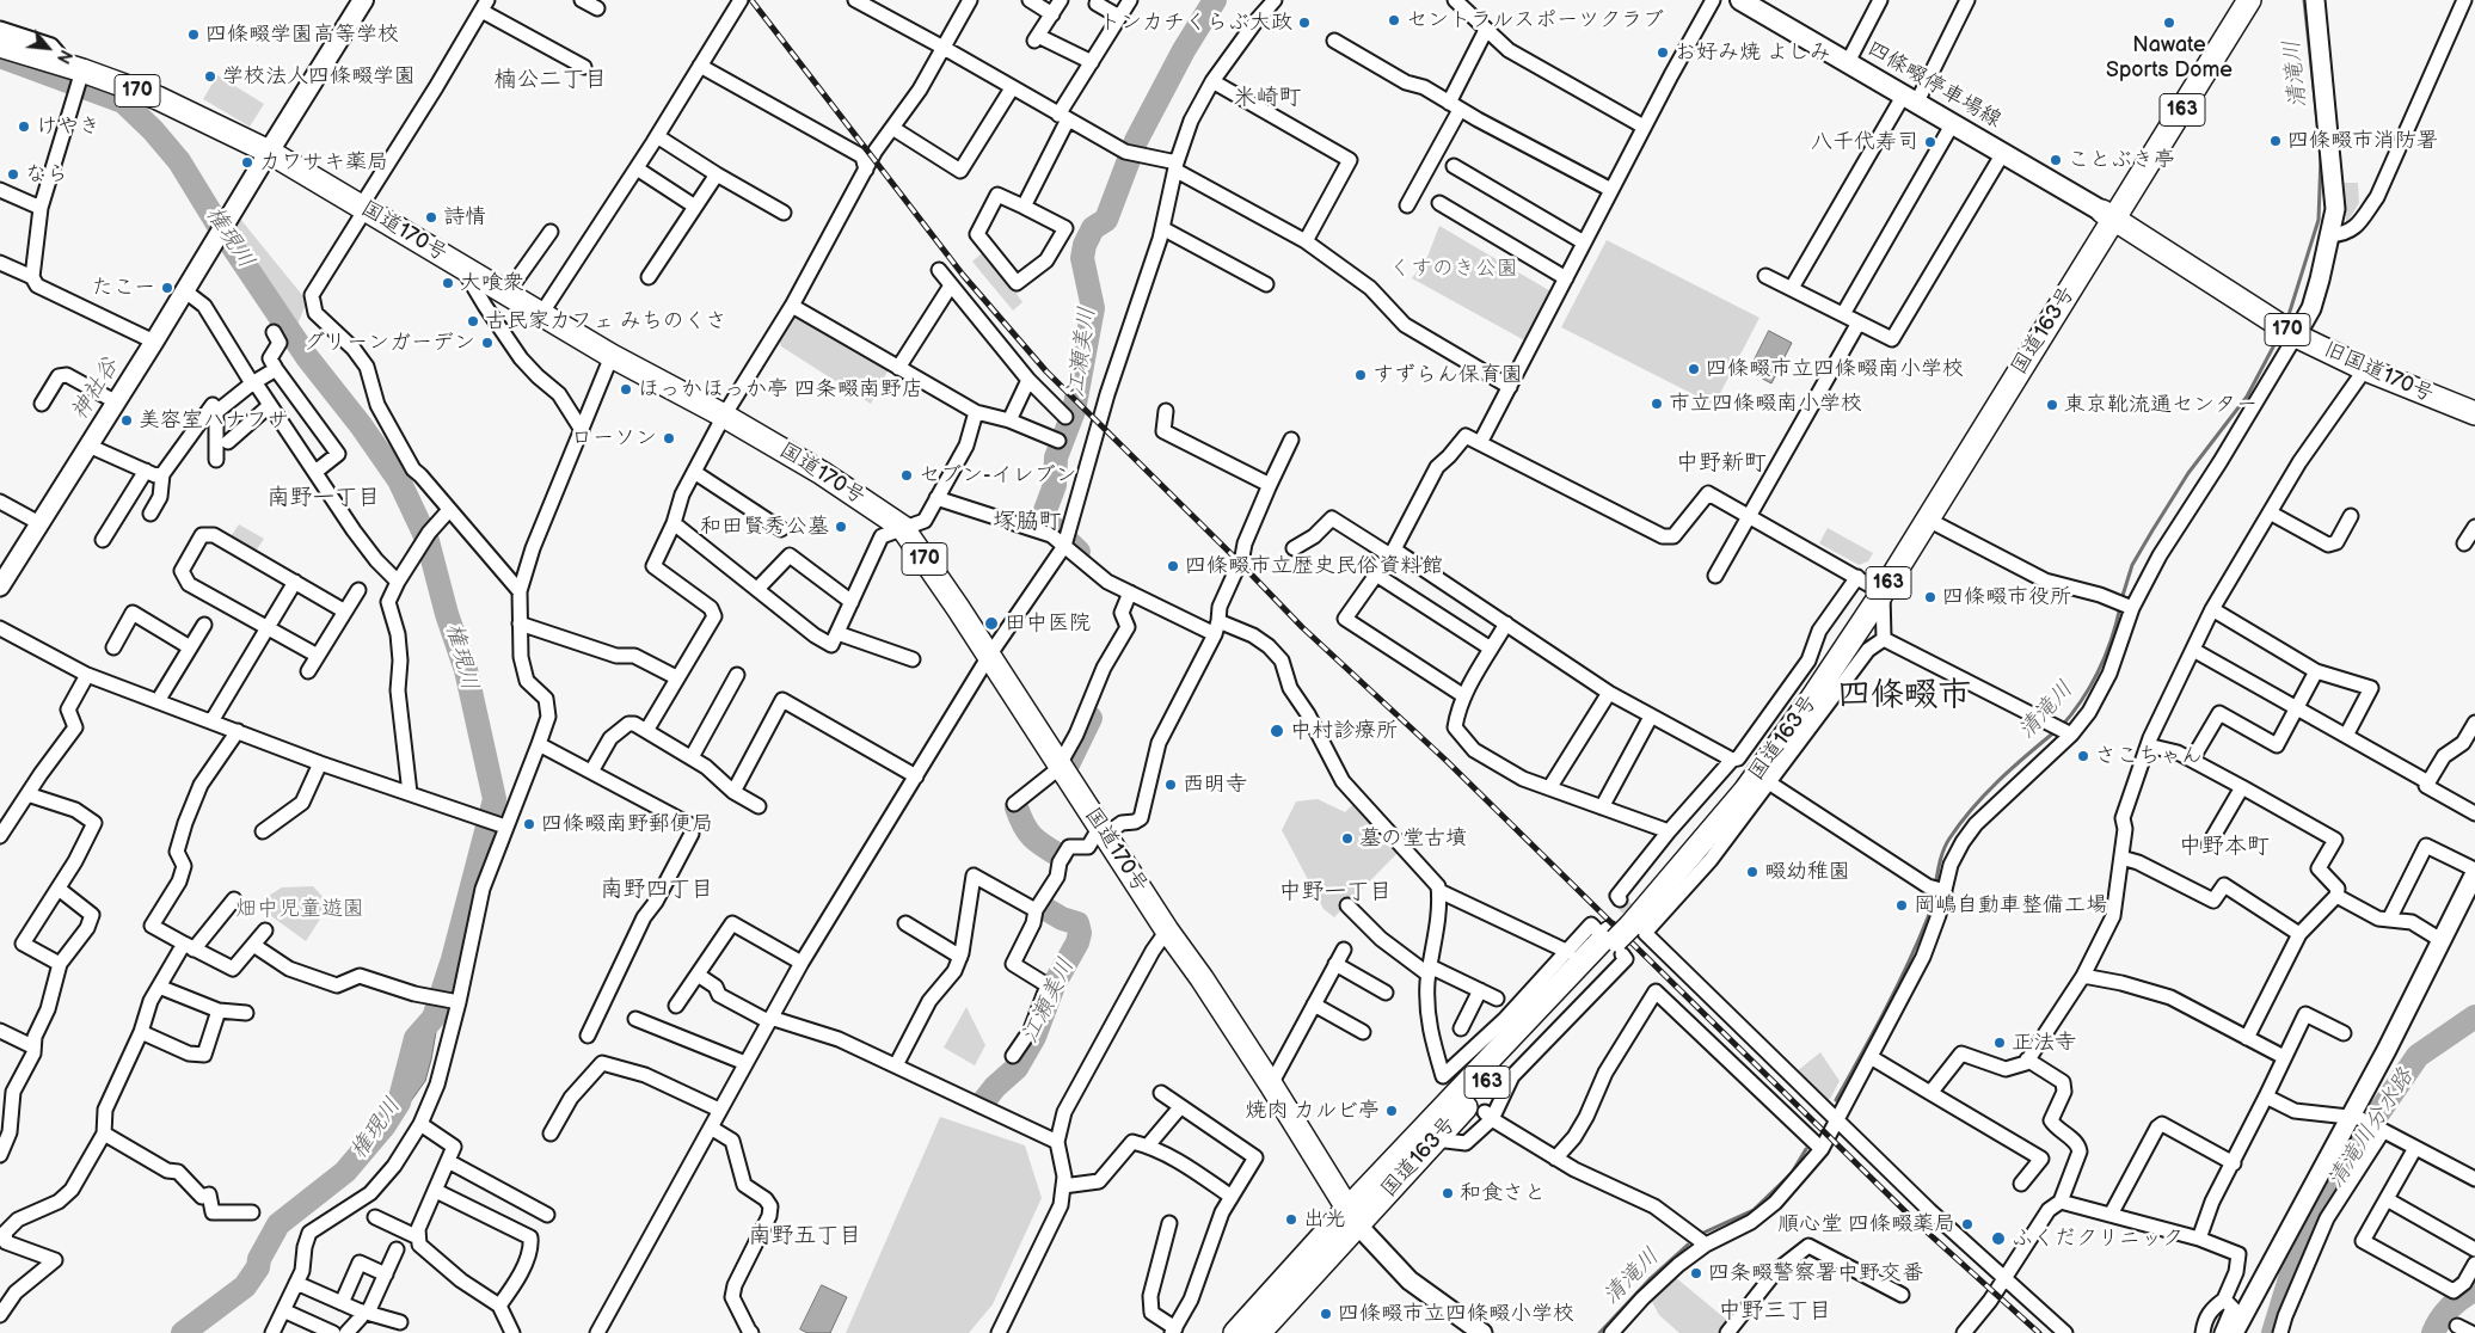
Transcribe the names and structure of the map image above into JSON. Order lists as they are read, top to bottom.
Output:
{
  "streets": {
    "highway": [
      "170",
      "163",
      "国道170号",
      "国道163号",
      "旧国道170号"
    ],
    "main road": ["四條畷停車場線"]
  },
  "crossings": [
    ["四條畷停車場線", "国道163号"],
    ["四條畷停車場線", "旧国道170号"],
    ["163", "国道170号"],
    ["163", "国道163号"],
    ["国道170号", "国道163号"],
    ["国道163号", "旧国道170号"]
  ],
  "districts": [
    "楠公二丁目",
    "米崎町",
    "中野新町",
    "南野一丁目",
    "塚脇町",
    "四條畷市",
    "中野本町",
    "南野四丁目",
    "中野一丁目",
    "南野五丁目",
    "中野三丁目"
  ],
  "water": [
    "清滝川",
    "権現川",
    "江瀬美川",
    "神社谷",
    "清滝川分水路"
  ],
  "parks": ["くすのき公園", "畑中児童遊園"],
  "places": [
    "セントラルスポーツクラブ",
    "トンカチくらぶ大政",
    "Nawate Sports Dome",
    "四條畷学園高等学校",
    "お好み焼 よしみ",
    "学校法人四條畷学園",
    "けやき",
    "四條畷市消防署",
    "八千代寿司",
    "ことぶき亭",
    "カワサキ薬局",
    "なら",
    "詩情",
    "大喰衆",
    "たこー",
    "古民家カフェ みちのくさ",
    "グリーンガーデン",
    "四條畷市立四條畷南小学校",
    "すずらん保育園",
    "ほっかほっか亭 四条畷南野店",
    "市立四條畷南小学校",
    "東京靴流通センター",
    "美容室ハナフサ",
    "ローソン",
    "セブン-イレブン",
    "和田賢秀公墓",
    "四條畷市立歴史民俗資料館",
    "四條畷市役所",
    "田中医院",
    "中村診療所",
    "さこちゃん",
    "西明寺",
    "四條畷南野郵便局",
    "墓の堂古墳",
    "畷幼稚園",
    "岡嶋自動車整備工場",
    "正法寺",
    "焼肉 カルビ亭",
    "和食さと",
    "出光",
    "順心堂 四條畷薬局",
    "ふくだクリニック",
    "四条畷警察署中野交番",
    "四條畷市立四條畷小学校"
  ],
  "north": "bottom right"
}
